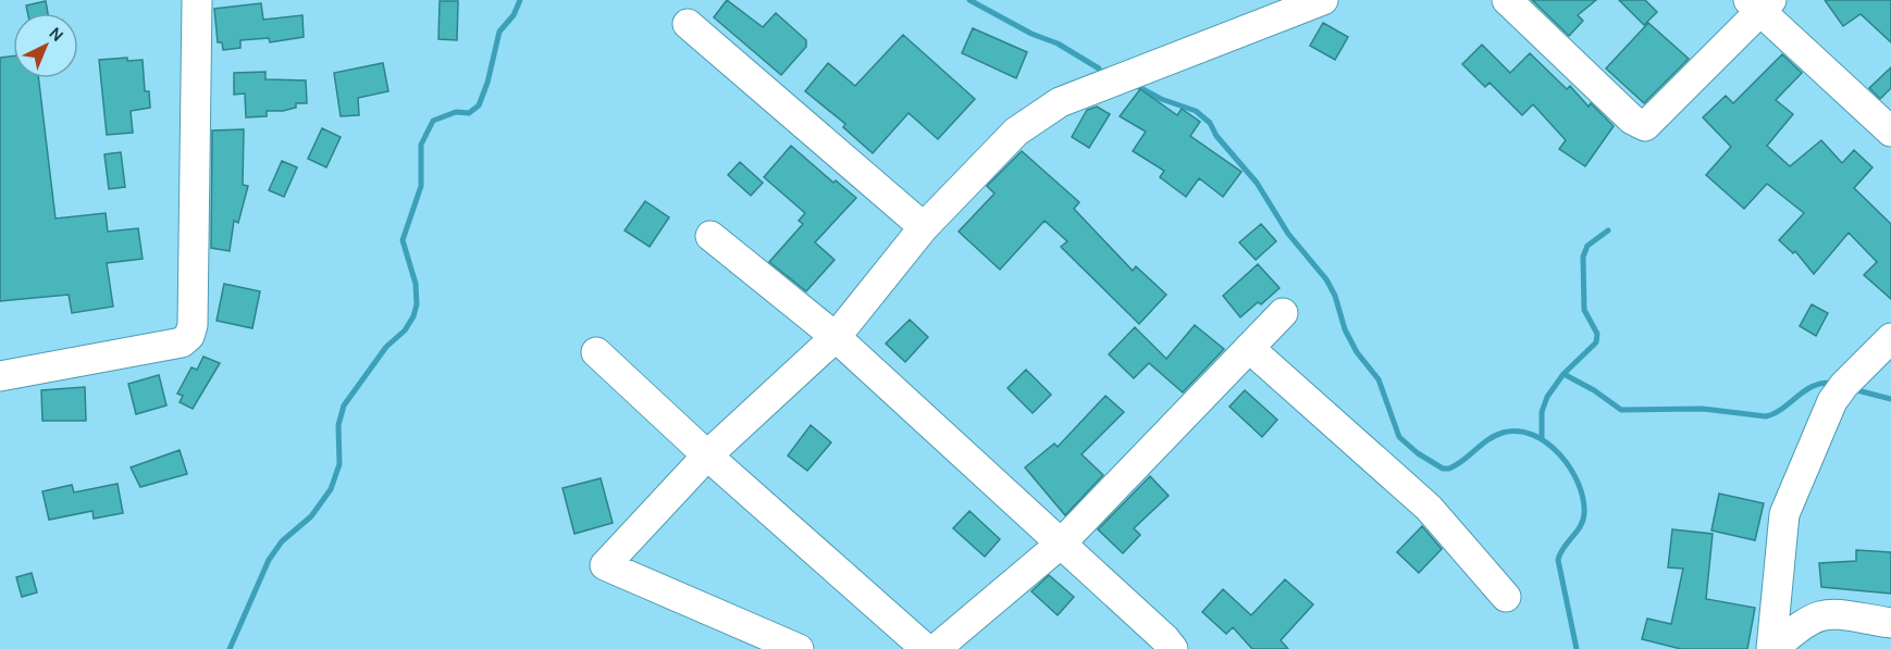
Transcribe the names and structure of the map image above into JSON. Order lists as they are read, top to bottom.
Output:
{
  "north": "top right"
}
